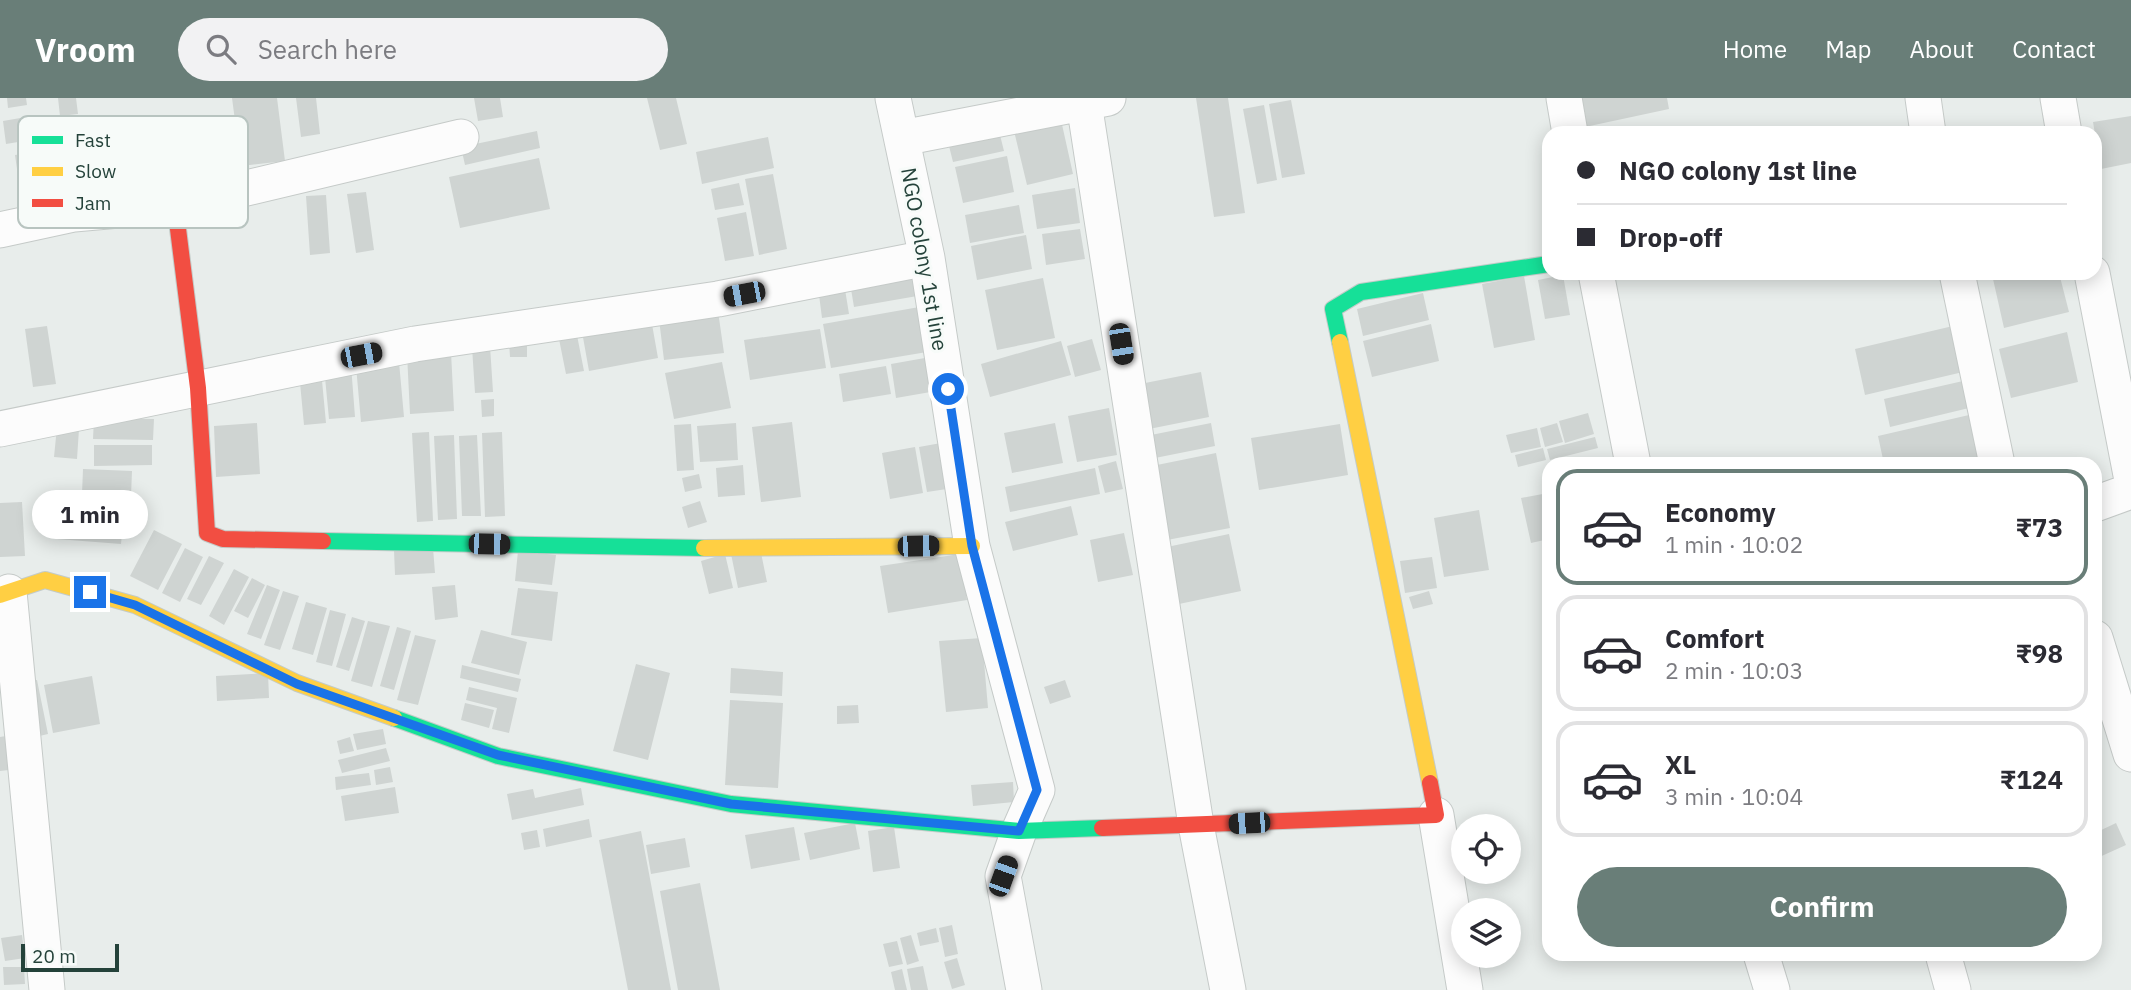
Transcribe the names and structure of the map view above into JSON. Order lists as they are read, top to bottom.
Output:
{
  "streets": {
    "street": ["NGO colony 1st line"]
  },
  "legend": ["Fast", "Slow", "Jam"],
  "scale_bar": "20 m",
  "page": {
    "header": "Vroom",
    "search": "Search here",
    "nav": [
      "Home",
      "Map",
      "About",
      "Contact"
    ],
    "banner": ["NGO colony 1st line", "Drop-off"],
    "list": [
      {
        "name": "Economy",
        "note": "1 min · 10:02",
        "value": "₹73"
      },
      {
        "name": "Comfort",
        "note": "2 min · 10:03",
        "value": "₹98"
      },
      {
        "name": "XL",
        "note": "3 min · 10:04",
        "value": "₹124"
      }
    ],
    "bubble": "1 min",
    "buttons": "Confirm",
    "scale": "20 m"
  }
}
